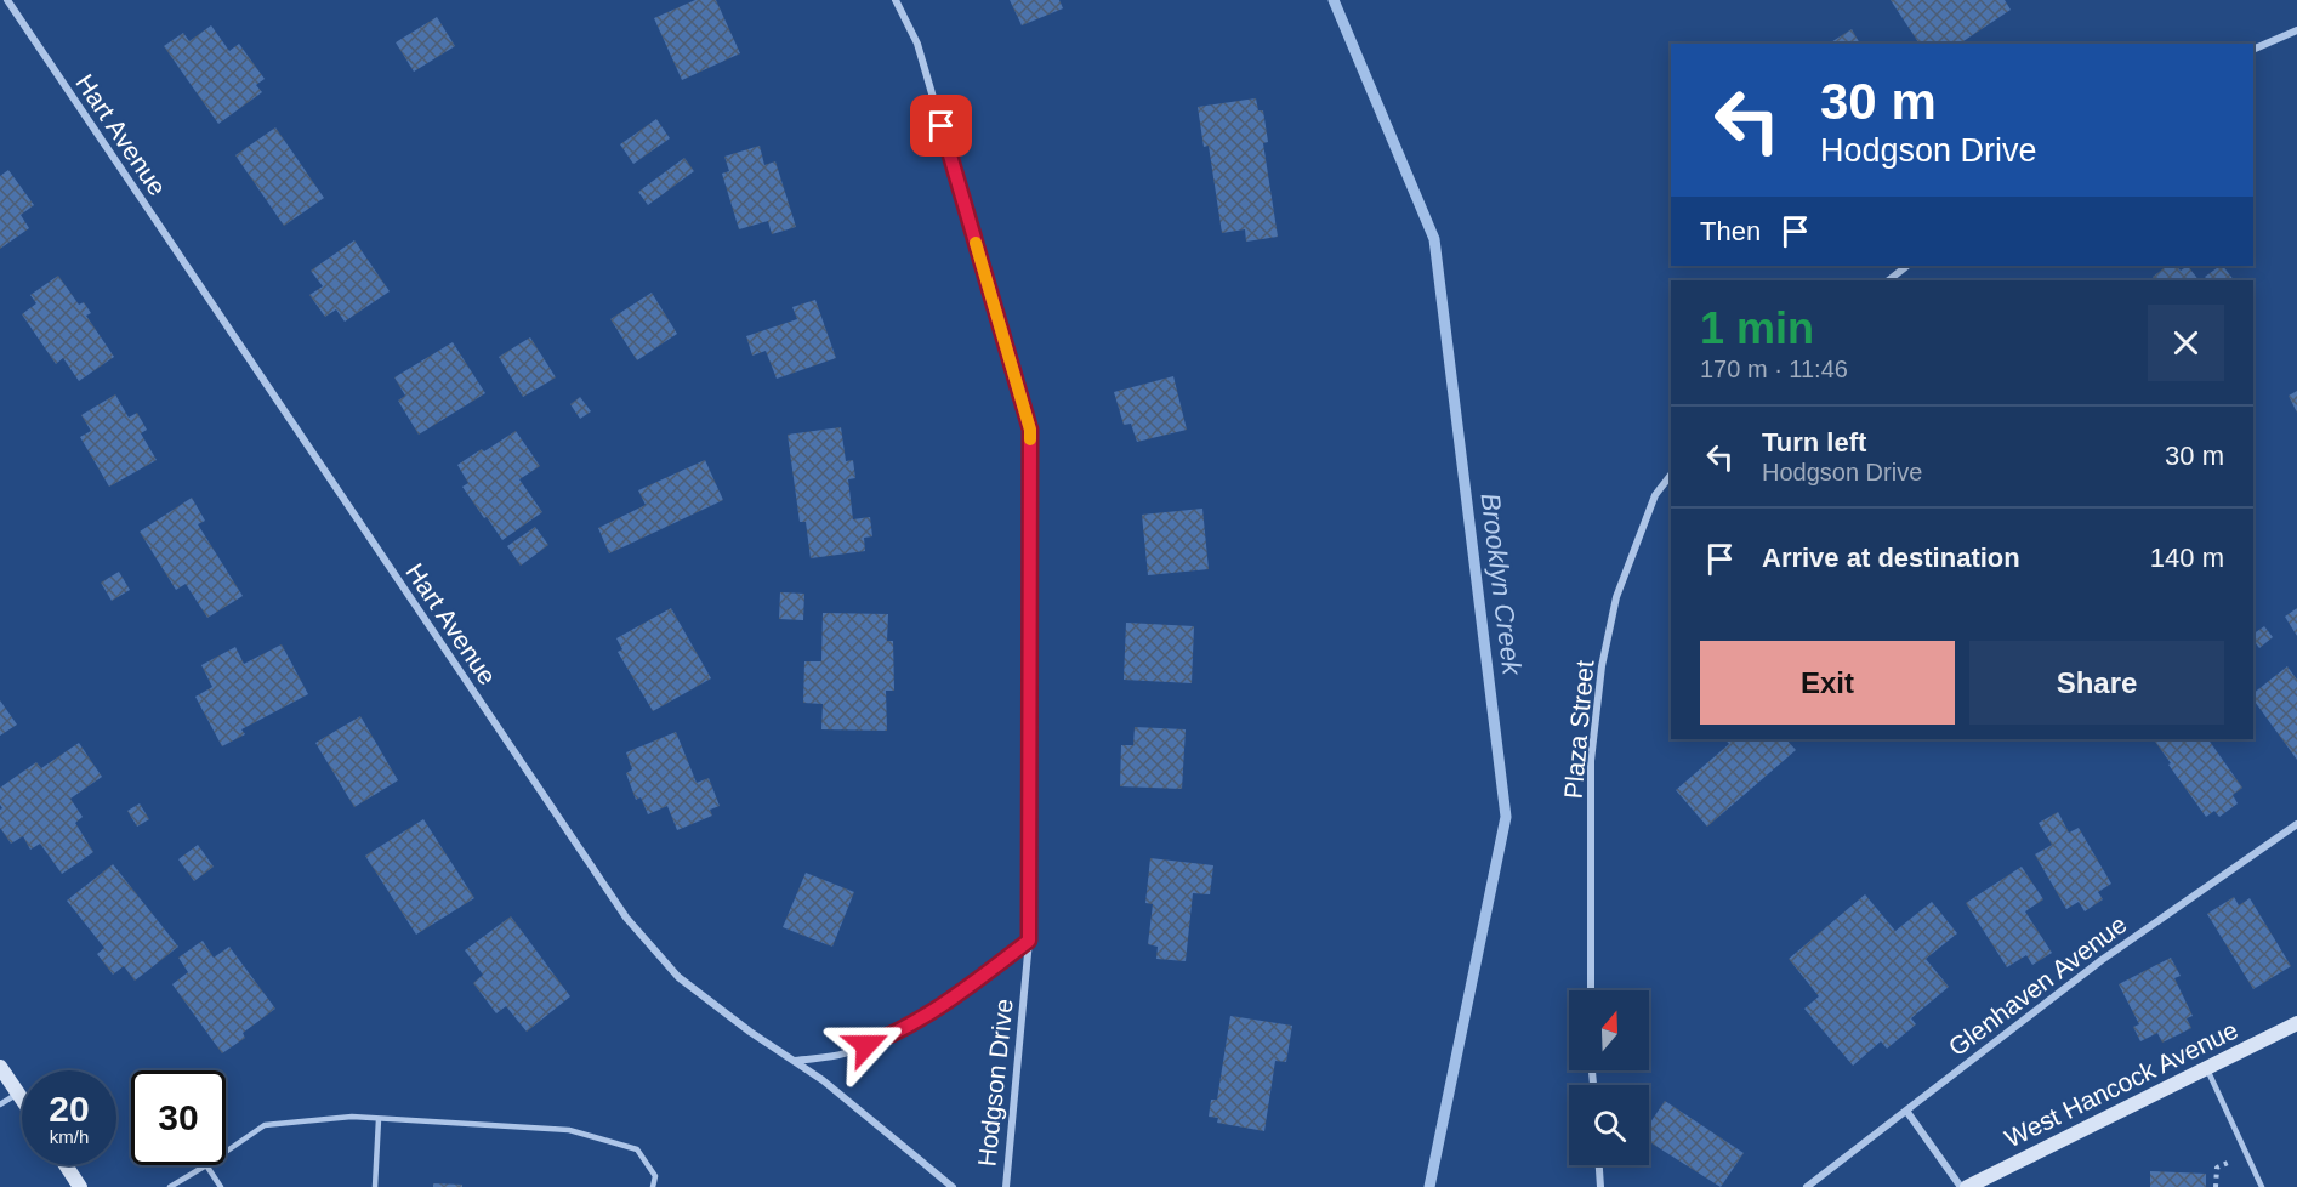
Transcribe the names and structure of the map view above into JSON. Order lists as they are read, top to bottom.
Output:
{
  "streets": {
    "street": [
      "Hart Avenue",
      "Plaza Street",
      "Glenhaven Avenue",
      "Hodgson Drive",
      "West Hancock Avenue"
    ]
  },
  "water": ["Brooklyn Creek"],
  "north": "top",
  "page": {
    "turn": ["30 m", "Hodgson Drive"],
    "then": "Then",
    "heading": ["1 min", "170 m · 11:46"],
    "list": [
      {
        "name": "Turn left",
        "note": "Hodgson Drive",
        "value": "30 m"
      },
      {
        "name": "Arrive at destination",
        "value": "140 m"
      }
    ],
    "buttons": ["Exit", "Share"],
    "speed": "20 km/h",
    "limit": "30"
  }
}
